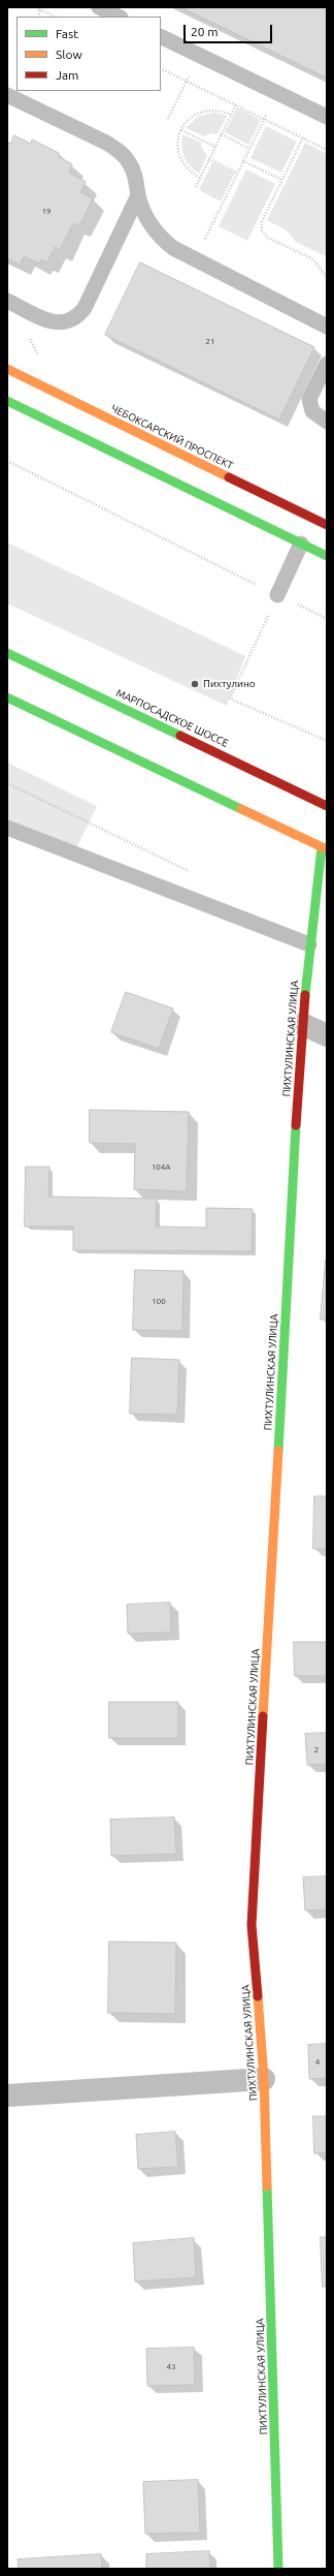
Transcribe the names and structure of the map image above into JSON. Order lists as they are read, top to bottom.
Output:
{
  "streets": {
    "street": ["ЧЕБОКСАРСКИЙ ПРОСПЕКТ", "МАРПОСАДСКОЕ ШОССЕ", "ПИХТУЛИНСКАЯ УЛИЦА"]
  },
  "places": ["Пихтулино"],
  "house_numbers": [
    "19",
    "21",
    "104А",
    "100",
    "2",
    "4",
    "43"
  ],
  "legend": ["Fast", "Slow", "Jam"],
  "scale_bar": "20 m"
}
